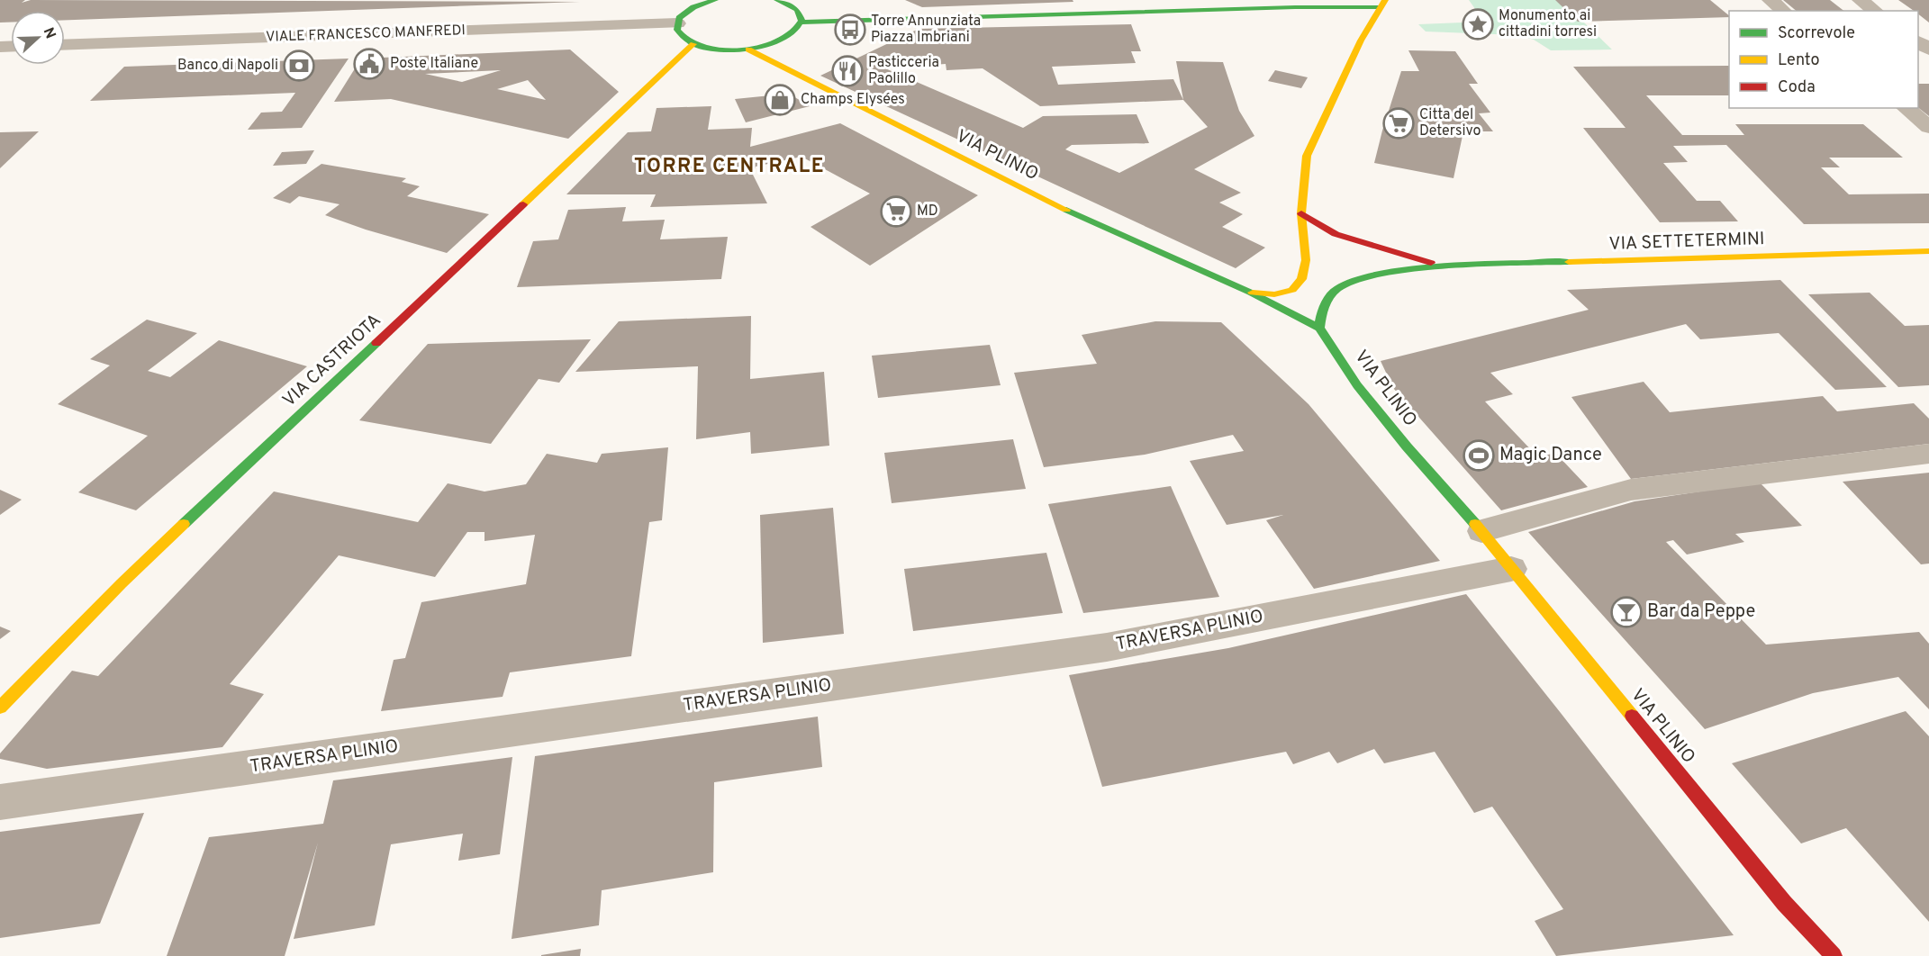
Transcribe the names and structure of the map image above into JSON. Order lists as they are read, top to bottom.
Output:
{
  "streets": {
    "main road": ["VIA PLINIO", "VIA SETTETERMINI", "VIA CASTRIOTA"],
    "street": ["VIALE FRANCESCO MANFREDI", "TRAVERSA PLINIO"]
  },
  "crossings": [
    ["VIA PLINIO", "TRAVERSA PLINIO"]
  ],
  "districts": ["TORRE CENTRALE"],
  "places": {
    "place": ["Monumento ai cittadini torresi"],
    "bus stop": ["Torre Annunziata Piazza Imbriani"],
    "public building": ["Poste Italiane"],
    "bank": ["Banco di Napoli"],
    "restaurant": ["Pasticceria Paolillo"],
    "shop": ["Champs Elysées"],
    "supermarket": ["Citta del Detersivo", "MD"],
    "sports": ["Magic Dance"],
    "bar": ["Bar da Peppe"]
  },
  "legend": ["Scorrevole", "Lento", "Coda"],
  "north": "right"
}
